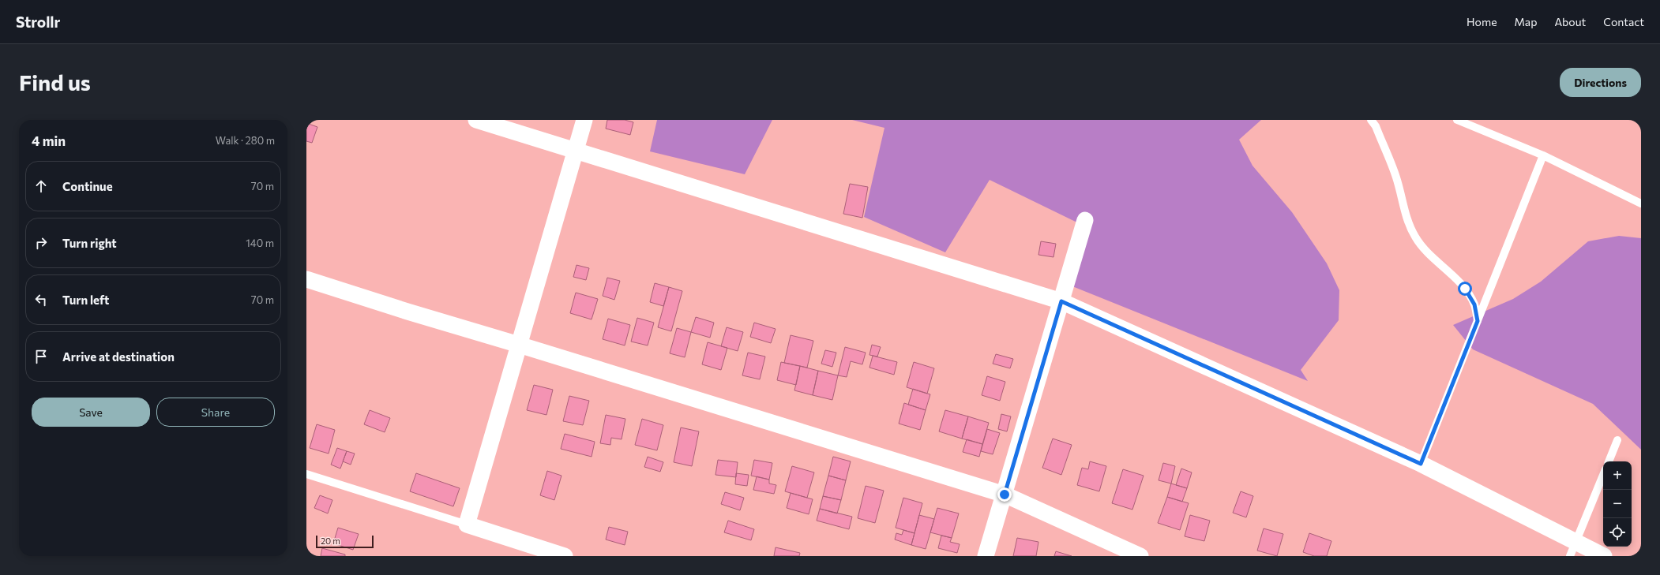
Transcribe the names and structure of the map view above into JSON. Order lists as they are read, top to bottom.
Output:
{
  "scale_bar": "20 m",
  "page": {
    "header": "Strollr",
    "nav": [
      "Home",
      "Map",
      "About",
      "Contact"
    ],
    "buttons": [
      "Directions",
      ["Save", "Share"]
    ],
    "title": "Find us",
    "heading": ["4 min", "Walk · 280 m"],
    "list": [
      ["Continue", "70 m"],
      ["Turn right", "140 m"],
      ["Turn left", "70 m"],
      "Arrive at destination"
    ],
    "map_buttons": ["+", "−"],
    "scale": "20 m"
  }
}
